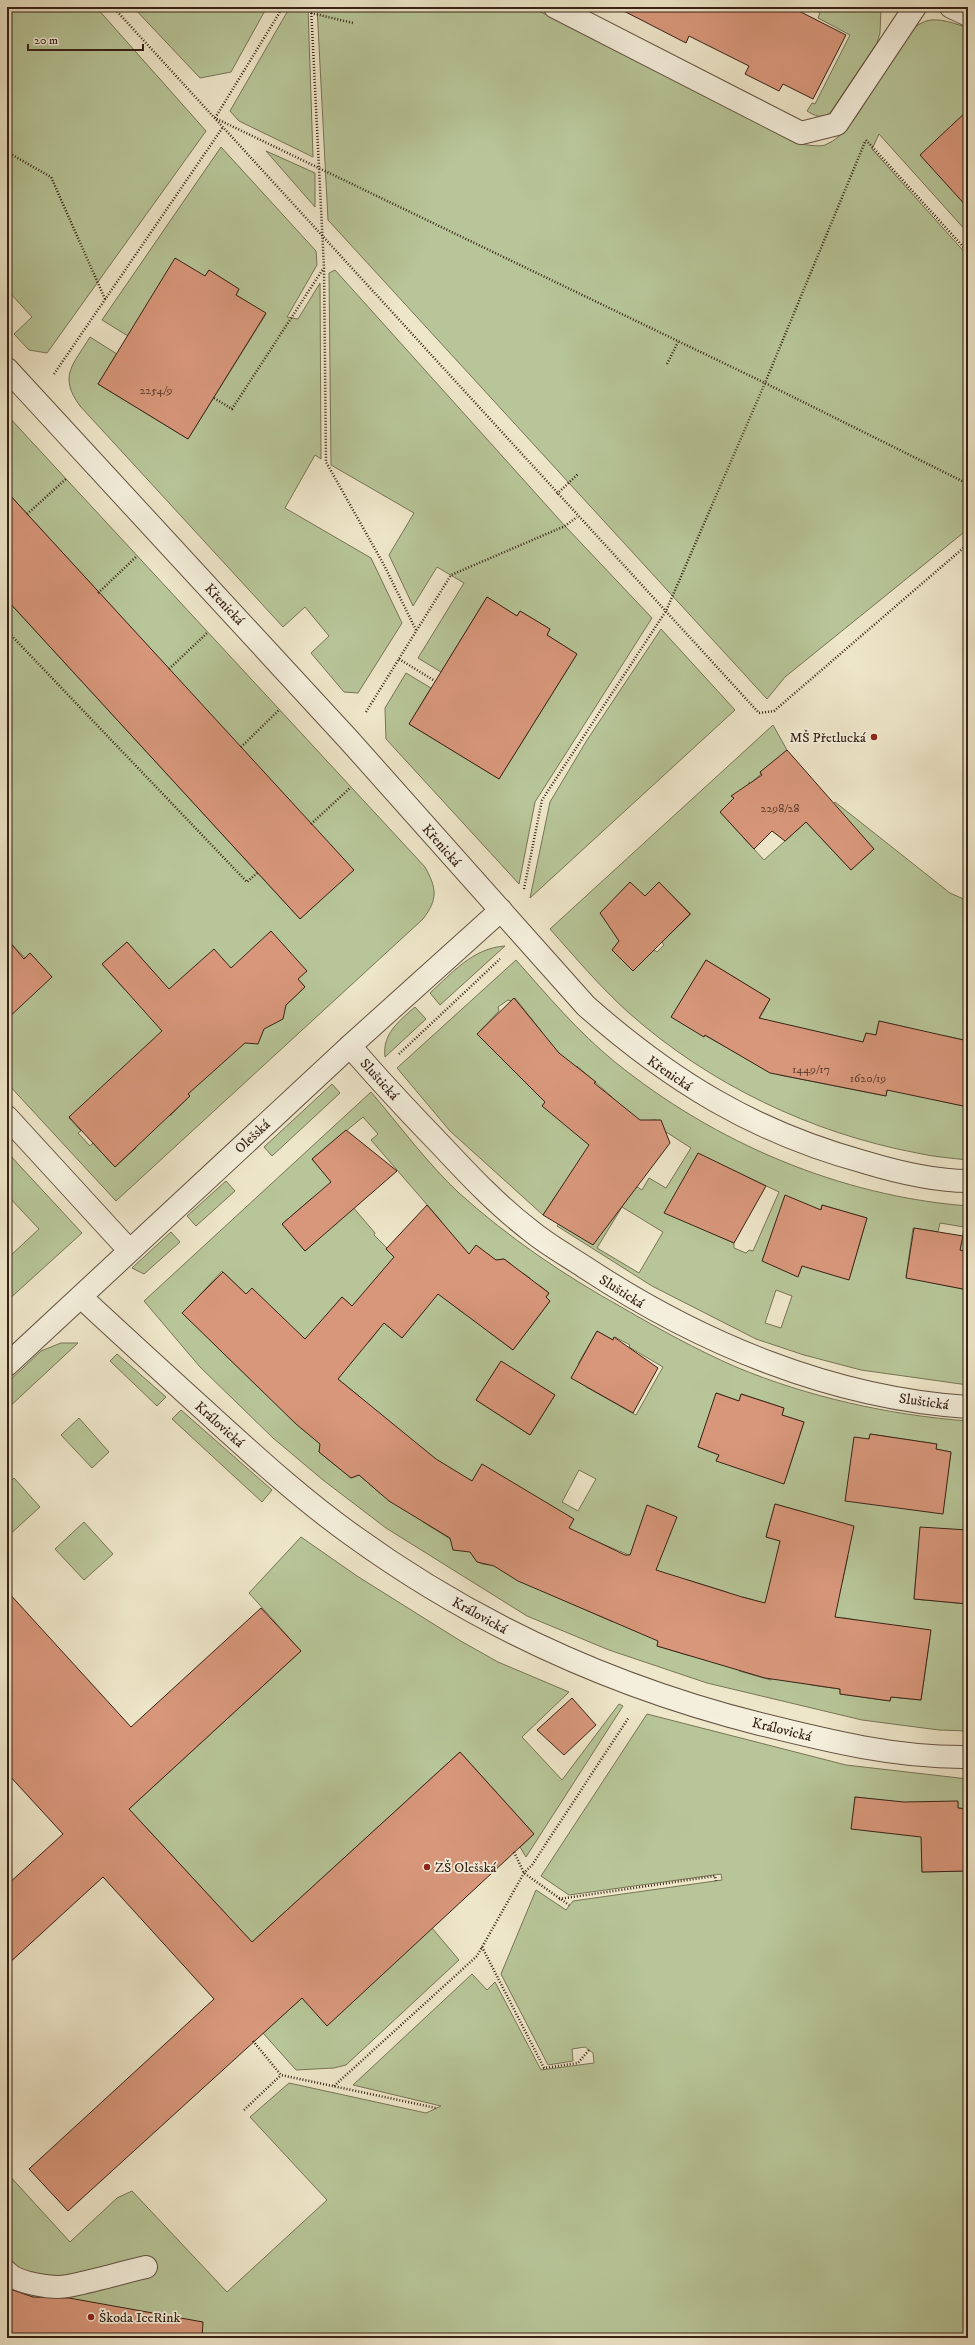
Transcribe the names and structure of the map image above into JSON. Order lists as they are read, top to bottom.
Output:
{
  "streets": {
    "street": [
      "Křenická",
      "Sluštická",
      "Olešská",
      "Královická"
    ]
  },
  "crossings": [
    ["Křenická", "Olešská"],
    ["Sluštická", "Olešská"],
    ["Olešská", "Královická"]
  ],
  "places": ["MŠ Přetlucká", "ZŠ Olešská", "Škoda IceRink"],
  "house_numbers": [
    "2254/9",
    "2298/28",
    "1449/17",
    "1620/19"
  ],
  "scale_bar": "20 m"
}
